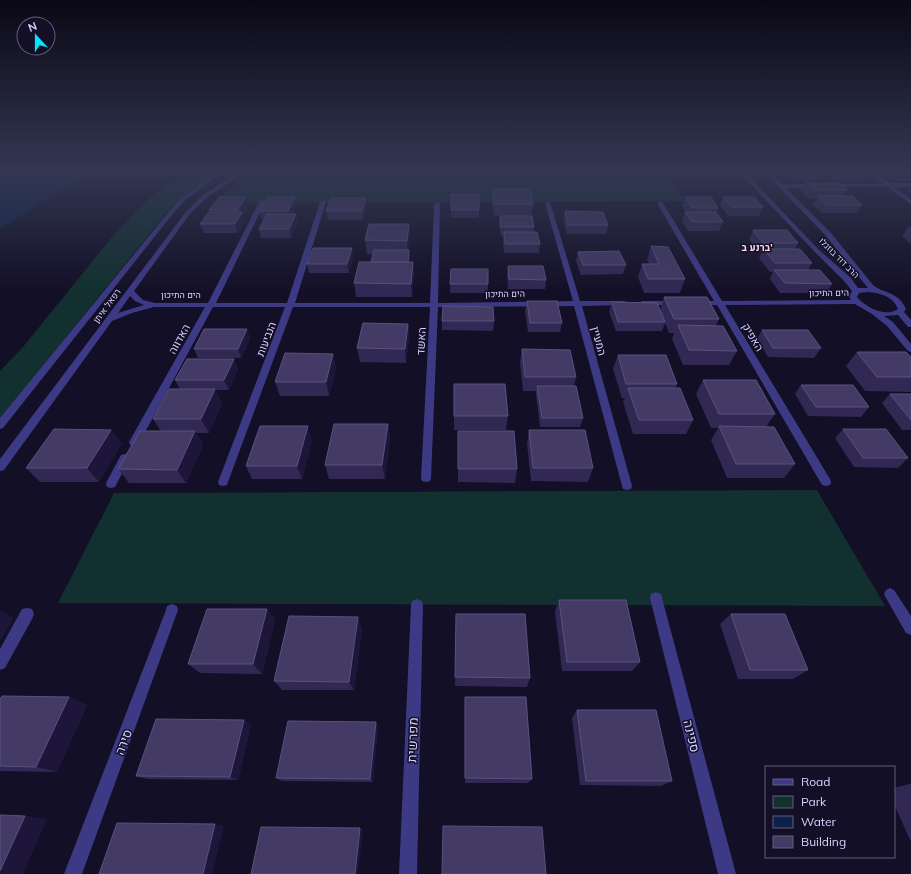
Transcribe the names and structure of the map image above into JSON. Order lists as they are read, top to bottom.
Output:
{
  "streets": {
    "street": [
      "הרב דוד בוזגלו",
      "הים התיכון",
      "רפאל איתן",
      "האפיק",
      "האדווה",
      "הנביעות",
      "האשד",
      "המעיין",
      "ספינה",
      "מפרשית",
      "סירה"
    ]
  },
  "crossings": [
    ["הים התיכון", "רפאל איתן"],
    ["הים התיכון", "האפיק"],
    ["הים התיכון", "האדווה"],
    ["הים התיכון", "הנביעות"],
    ["הים התיכון", "האשד"],
    ["הים התיכון", "המעיין"]
  ],
  "districts": ["ברנע ב'"],
  "legend": [
    "Road",
    "Park",
    "Water",
    "Building"
  ],
  "north": "top"
}
